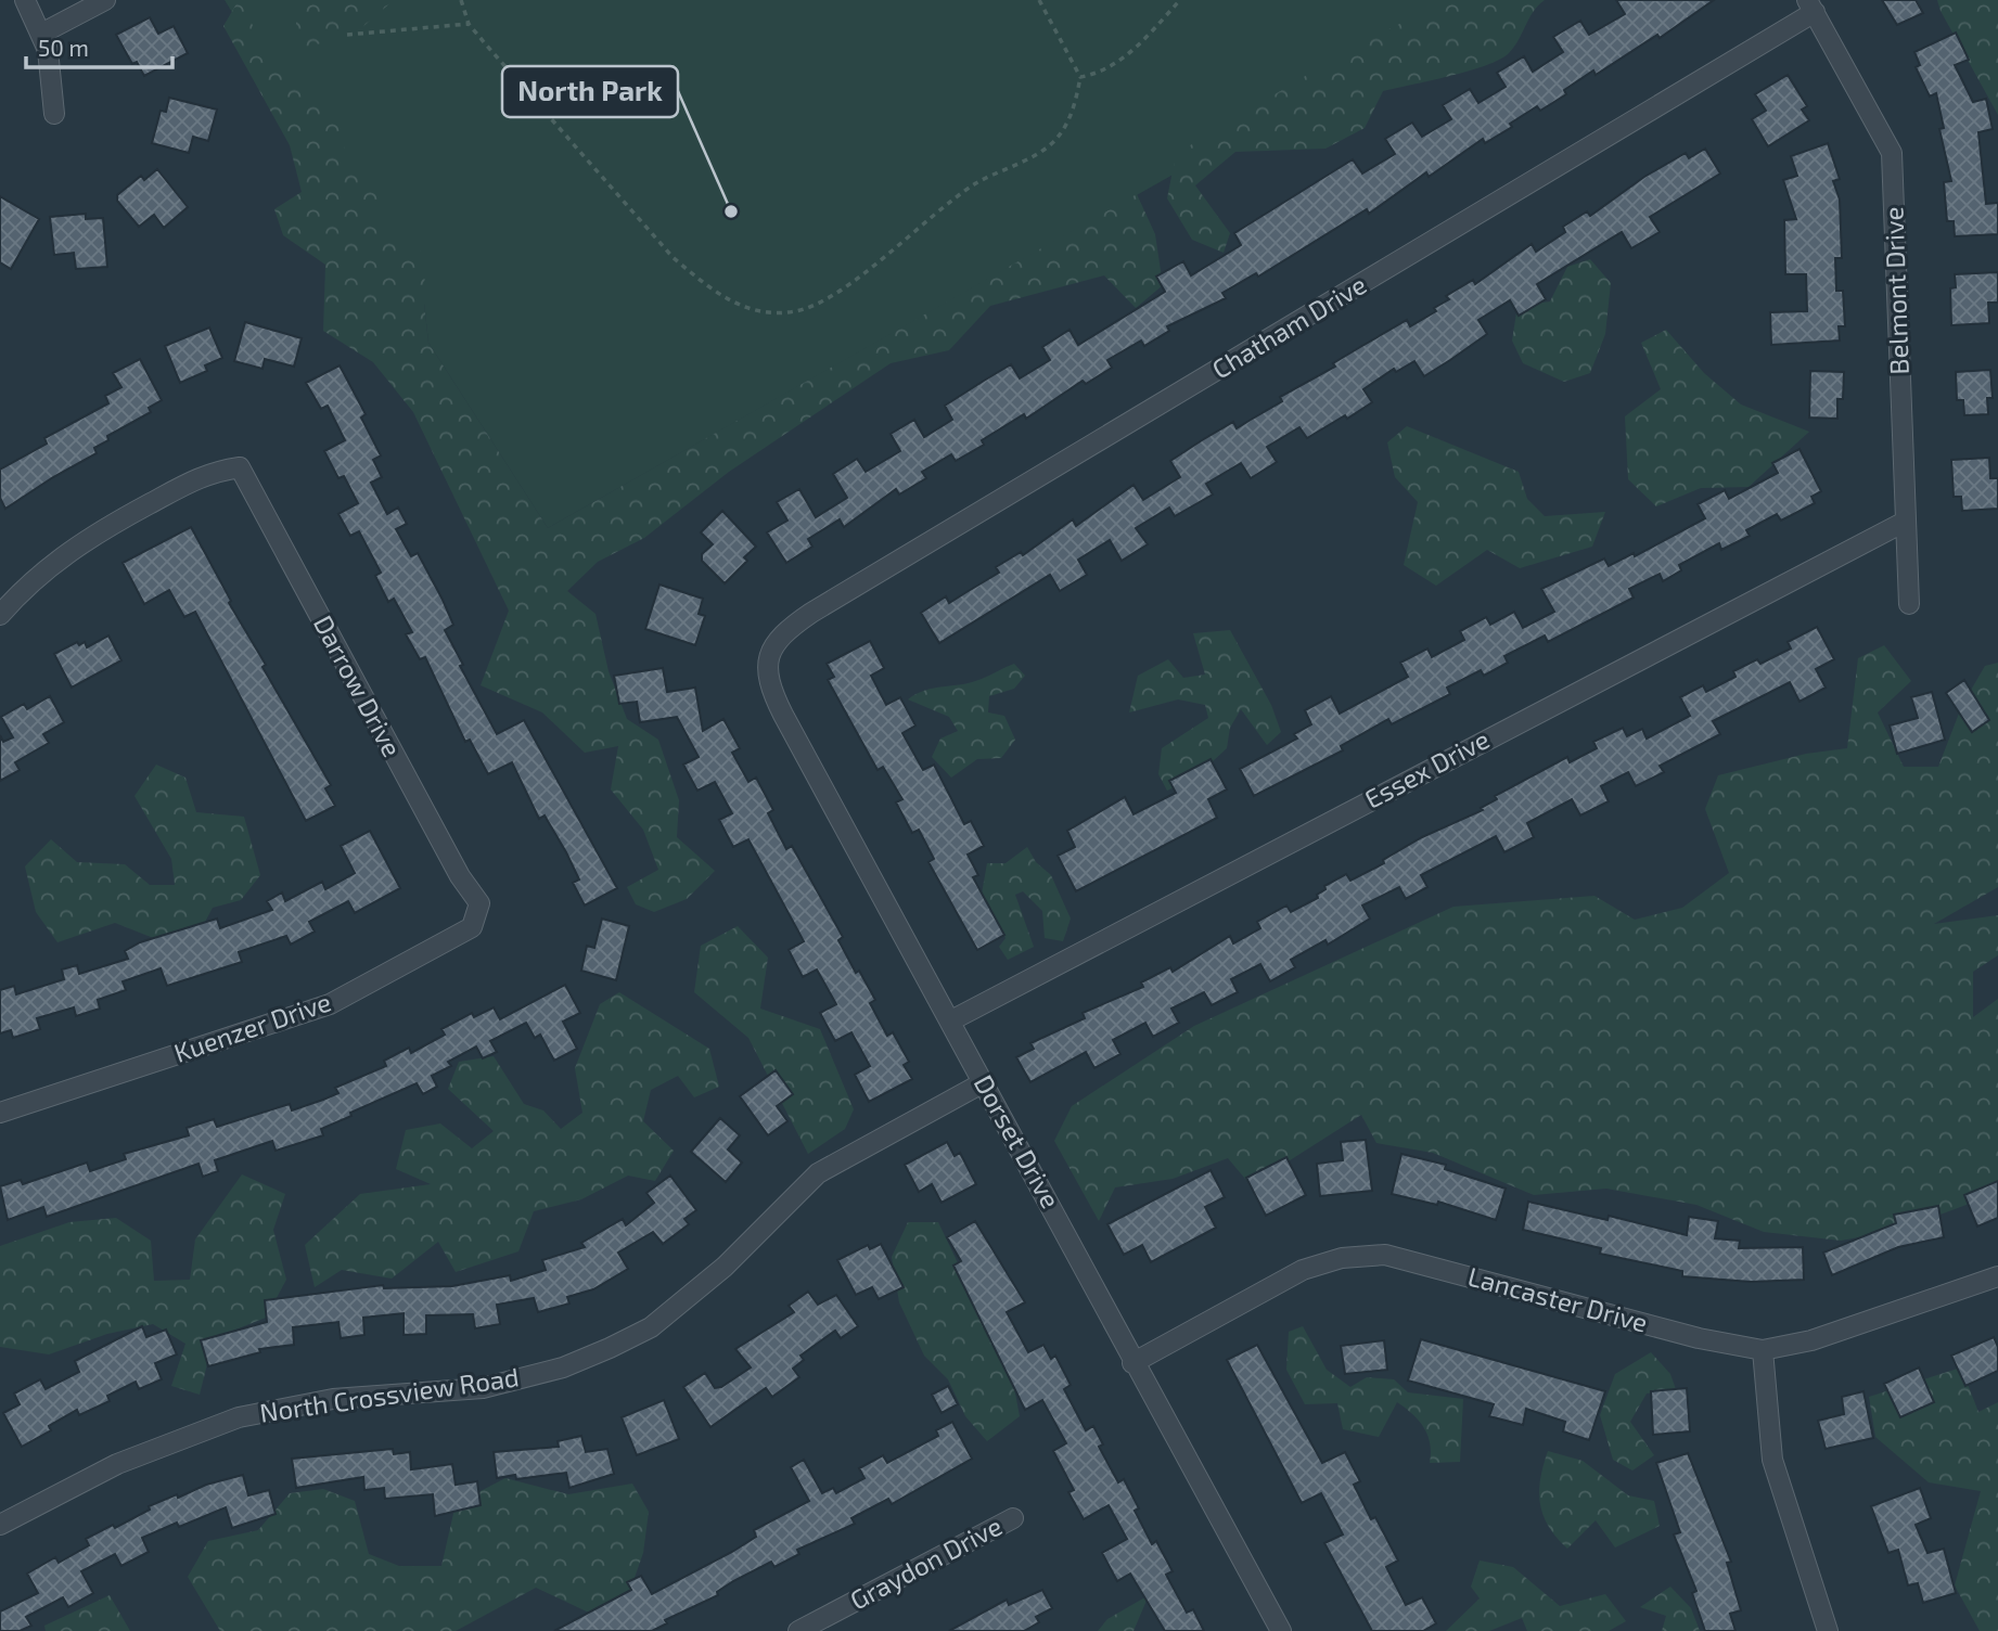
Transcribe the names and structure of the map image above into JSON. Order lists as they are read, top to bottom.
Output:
{
  "streets": {
    "street": [
      "Belmont Drive",
      "Chatham Drive",
      "Darrow Drive",
      "Essex Drive",
      "Kuenzer Drive",
      "Dorset Drive",
      "Lancaster Drive",
      "North Crossview Road",
      "Graydon Drive"
    ]
  },
  "crossings": [
    ["Belmont Drive", "Chatham Drive"],
    ["Belmont Drive", "Essex Drive"],
    ["Chatham Drive", "Dorset Drive"],
    ["Darrow Drive", "Kuenzer Drive"],
    ["Essex Drive", "Dorset Drive"],
    ["Dorset Drive", "Lancaster Drive"],
    ["Dorset Drive", "North Crossview Road"]
  ],
  "places": ["North Park"],
  "scale_bar": "50 m"
}
